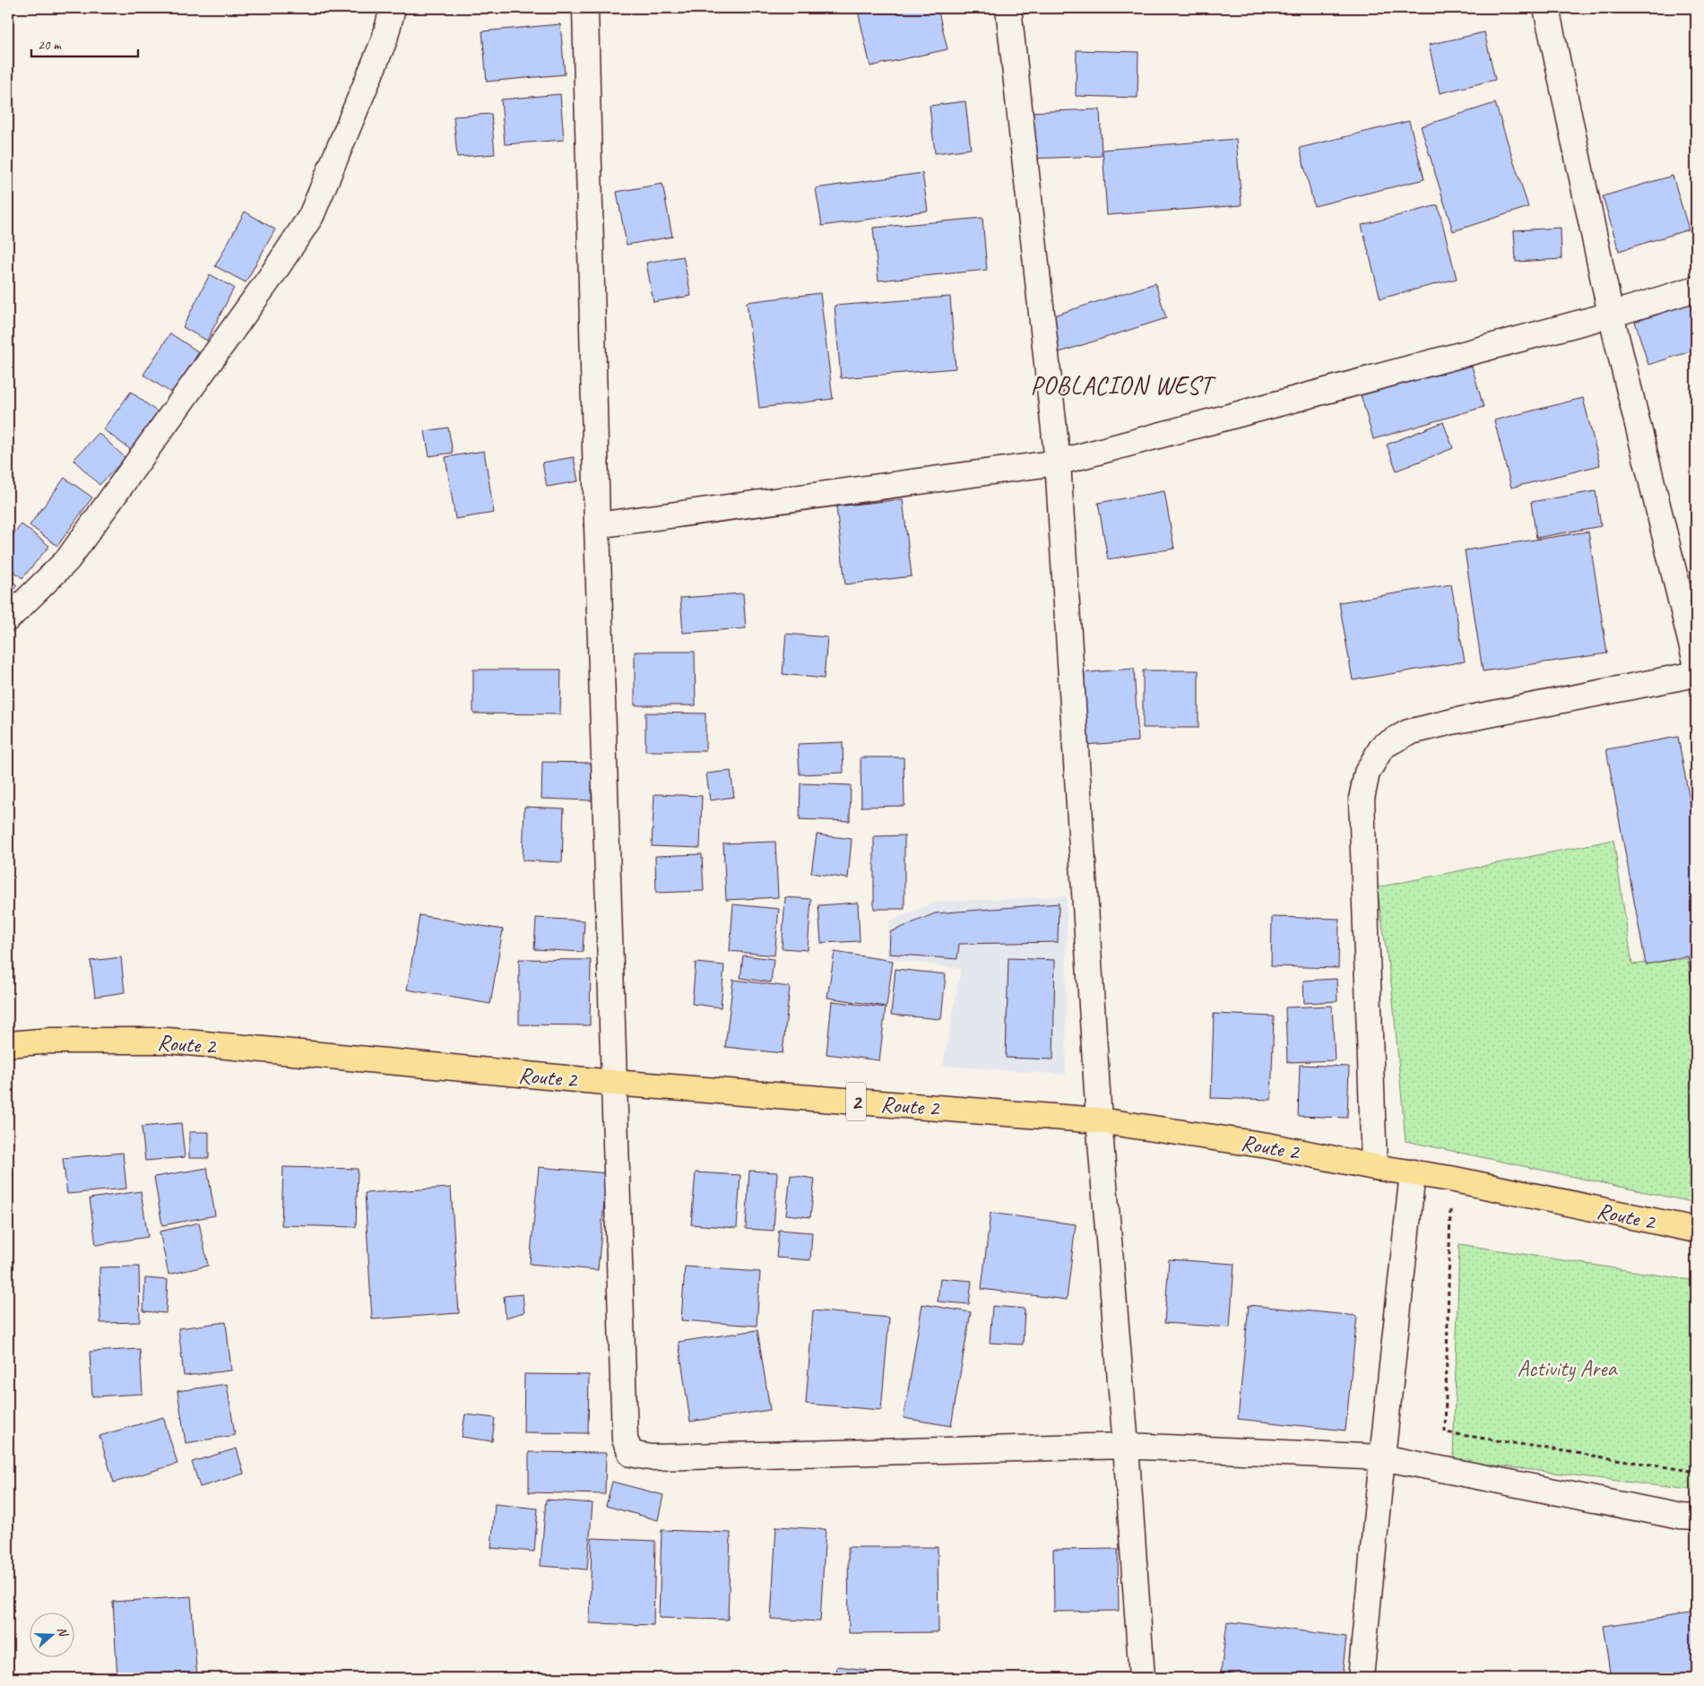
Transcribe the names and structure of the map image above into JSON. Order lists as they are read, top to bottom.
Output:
{
  "streets": {
    "highway": ["Route 2", "2"]
  },
  "districts": ["POBLACION WEST"],
  "parks": ["Activity Area"],
  "scale_bar": "20 m",
  "north": "right"
}
